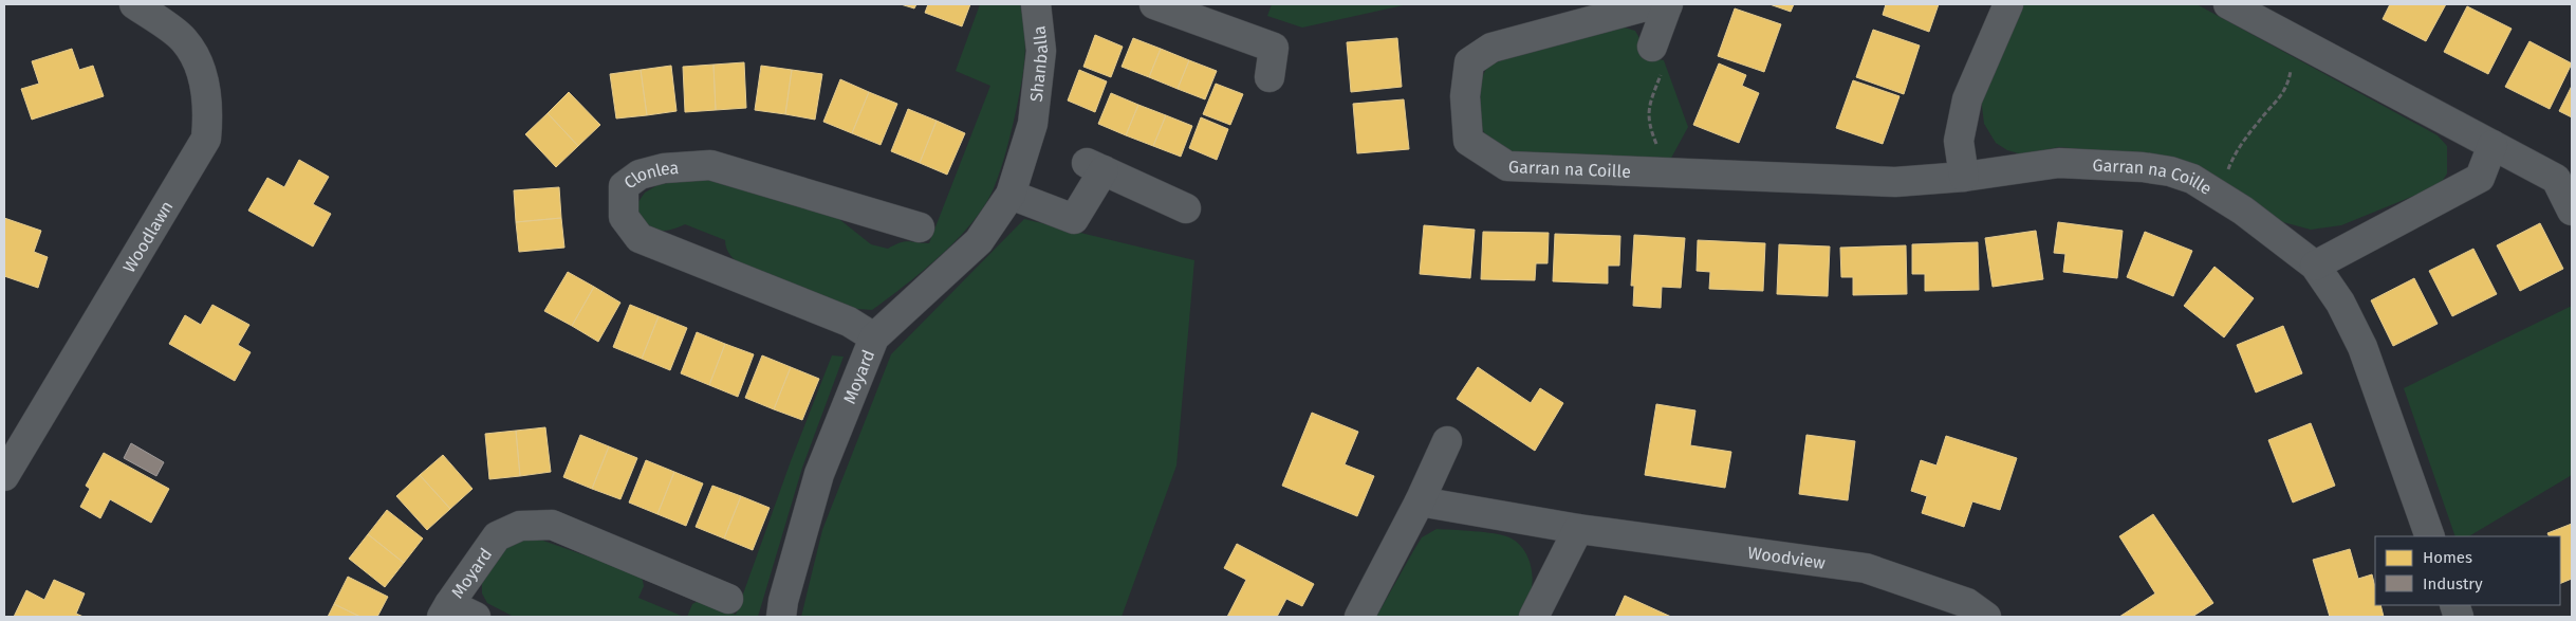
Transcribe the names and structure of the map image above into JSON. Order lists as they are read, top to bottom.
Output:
{
  "streets": {
    "street": [
      "Shanballa",
      "Garran na Coille",
      "Clonlea",
      "Woodlawn",
      "Moyard",
      "Woodview"
    ]
  },
  "crossings": [
    ["Shanballa", "Moyard"],
    ["Clonlea", "Moyard"]
  ],
  "legend": ["Homes", "Industry"]
}
